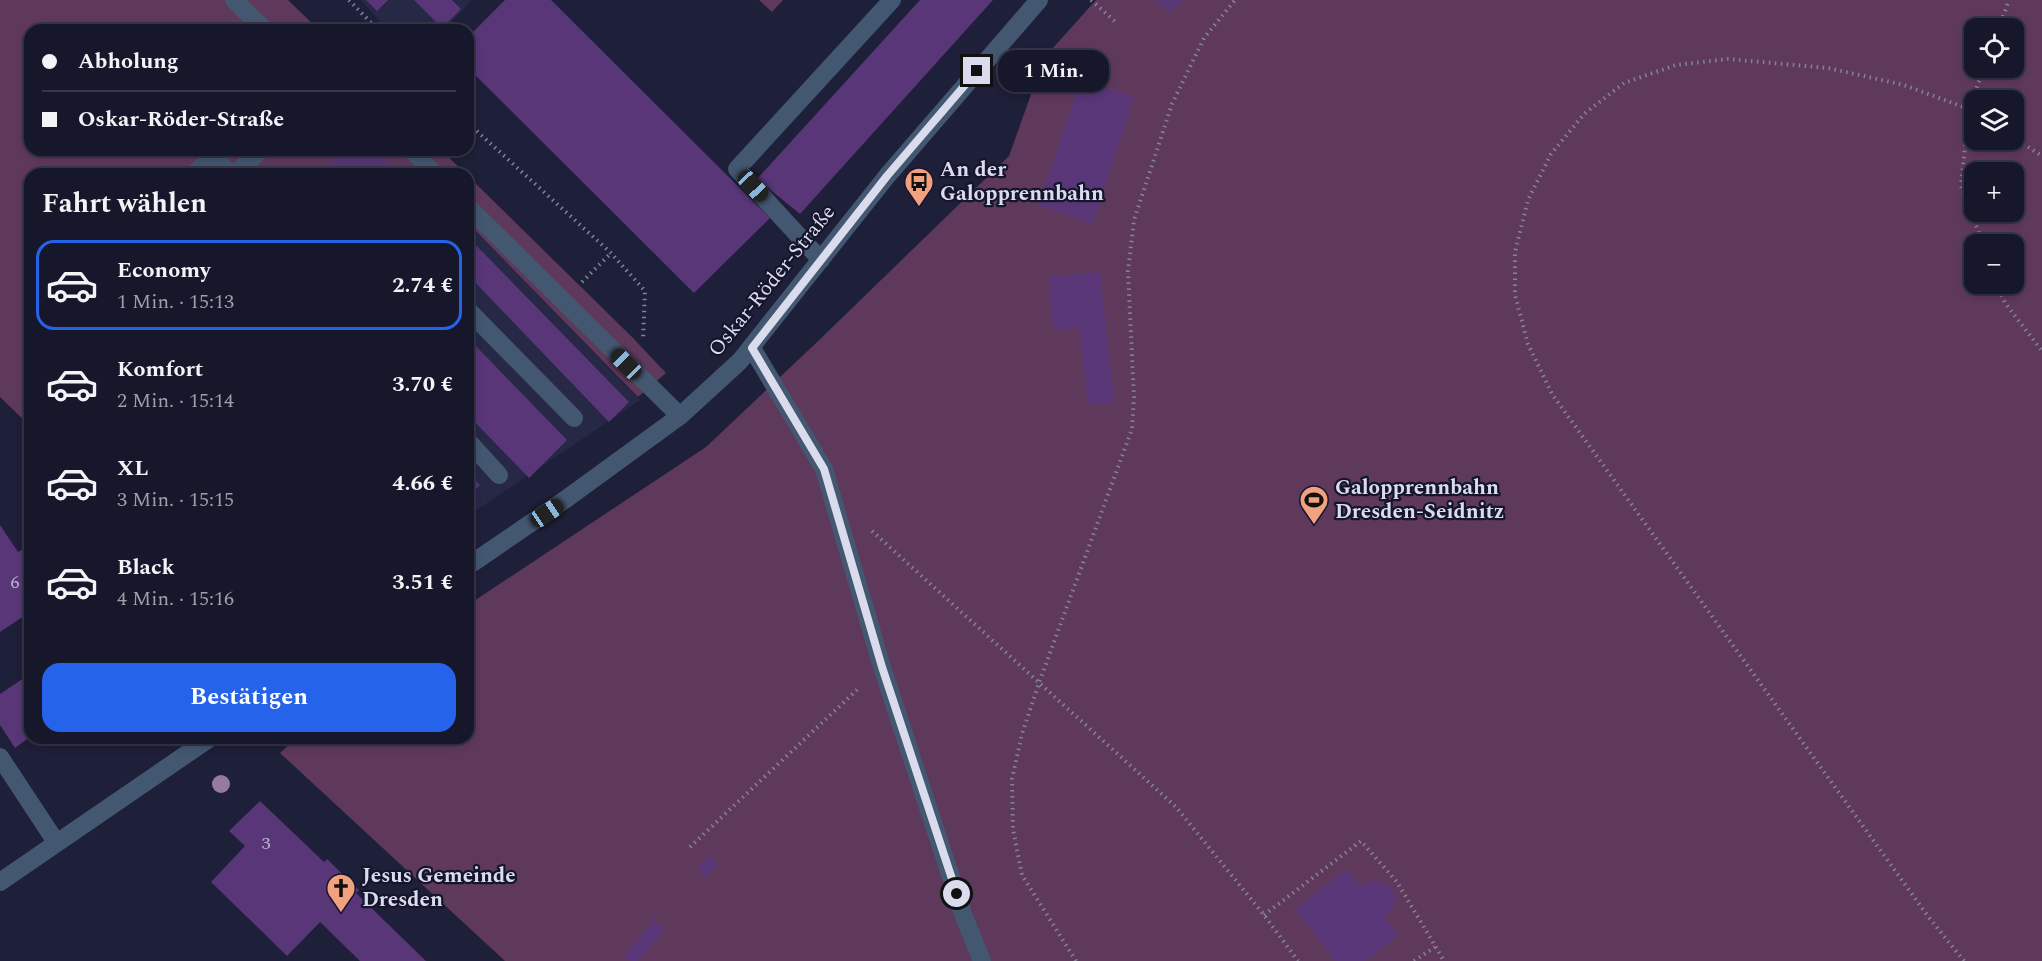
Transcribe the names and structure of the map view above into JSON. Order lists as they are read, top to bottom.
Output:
{
  "streets": {
    "street": ["Oskar-Röder-Straße"]
  },
  "places": {
    "bus stop": ["An der Galopprennbahn"],
    "sports": ["Galopprennbahn Dresden-Seidnitz"],
    "church": ["Jesus Gemeinde Dresden"]
  },
  "house_numbers": ["6", "3"],
  "page": {
    "map_buttons": ["+", "−"],
    "banner": ["Abholung", "Oskar-Röder-Straße"],
    "bubble": "1 Min.",
    "heading": "Fahrt wählen",
    "list": [
      {
        "name": "Economy",
        "note": "1 Min. · 15:13",
        "value": "2.74 €"
      },
      {
        "name": "Komfort",
        "note": "2 Min. · 15:14",
        "value": "3.70 €"
      },
      {
        "name": "XL",
        "note": "3 Min. · 15:15",
        "value": "4.66 €"
      },
      {
        "name": "Black",
        "note": "4 Min. · 15:16",
        "value": "3.51 €"
      }
    ],
    "buttons": "Bestätigen"
  }
}
